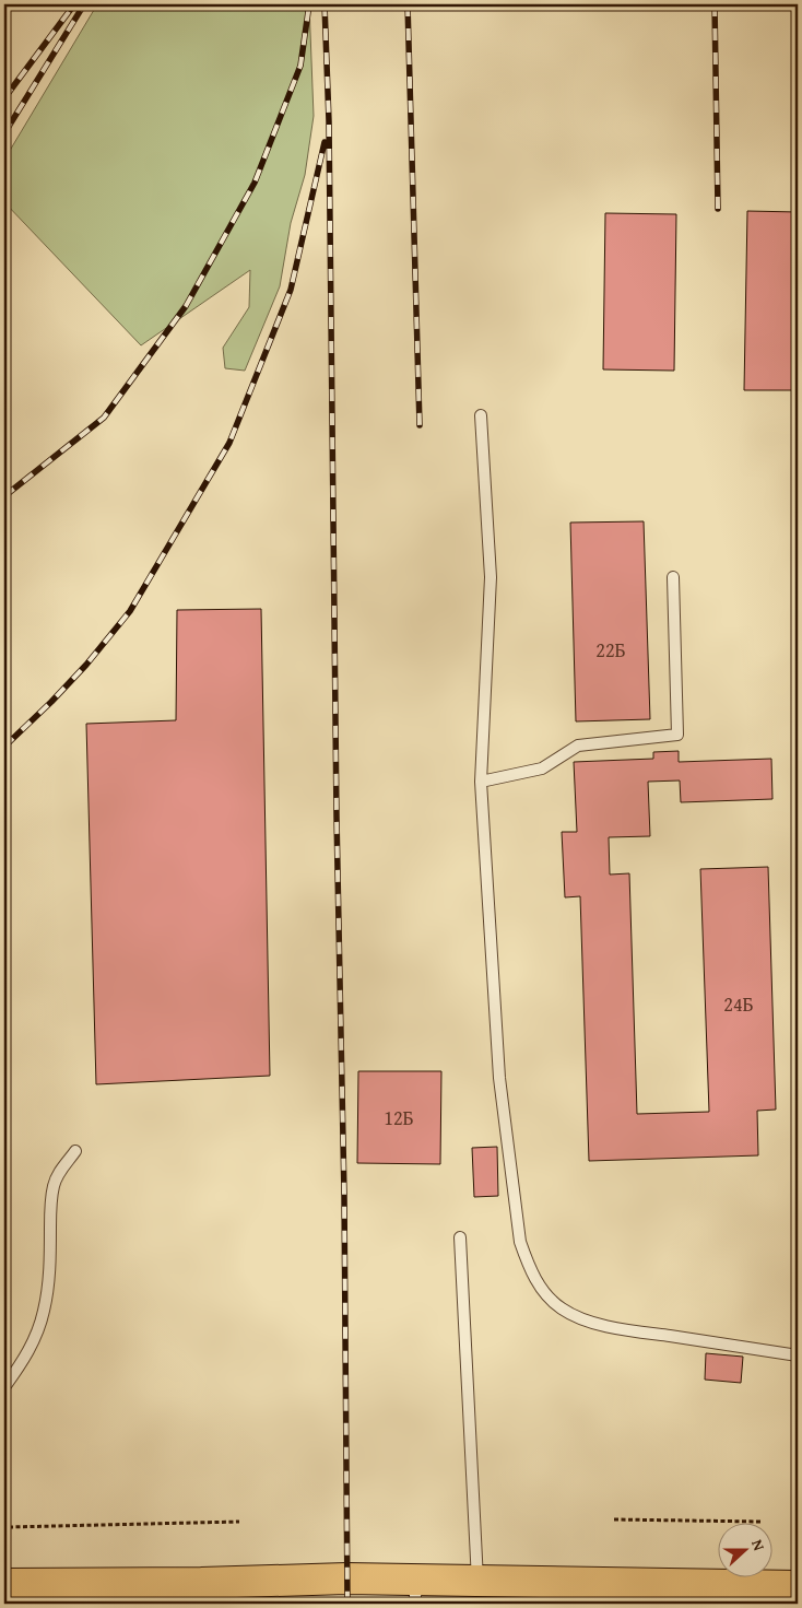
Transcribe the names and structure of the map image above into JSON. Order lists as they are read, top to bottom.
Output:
{
  "house_numbers": ["22Б", "24Б", "12Б"],
  "north": "right"
}
